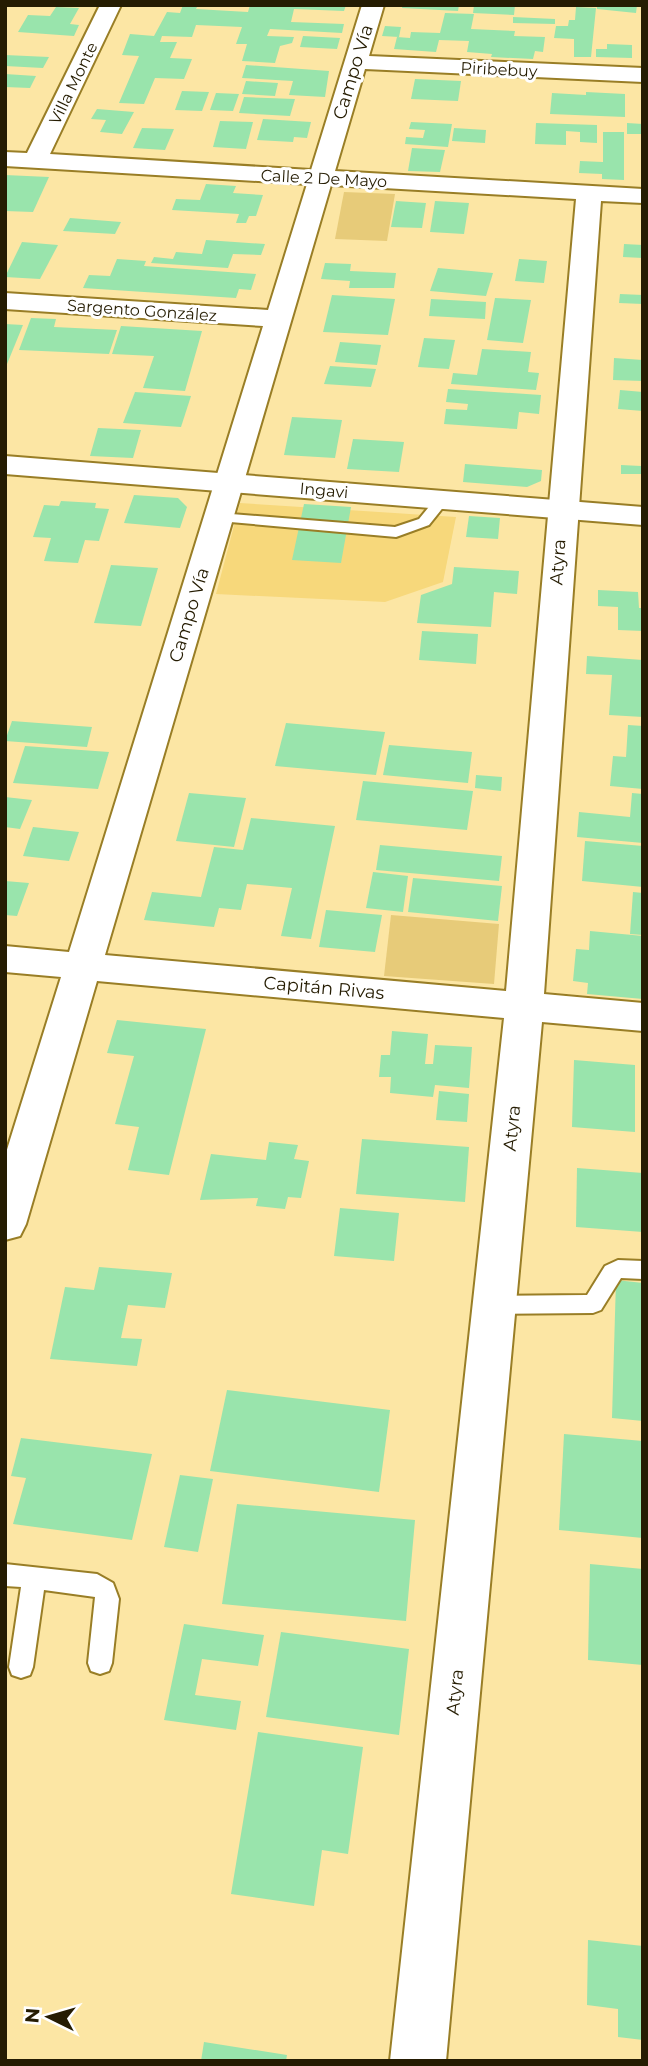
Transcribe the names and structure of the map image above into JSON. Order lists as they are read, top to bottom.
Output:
{
  "streets": {
    "street": [
      "Piribebuy",
      "Campo Vía",
      "Villa Monte",
      "Calle 2 De Mayo",
      "Sargento González",
      "Ingavi",
      "Atyra",
      "Capitán Rivas"
    ]
  },
  "crossings": [
    ["Piribebuy", "Campo Vía"],
    ["Campo Vía", "Calle 2 De Mayo"],
    ["Campo Vía", "Sargento González"],
    ["Campo Vía", "Ingavi"],
    ["Campo Vía", "Capitán Rivas"],
    ["Villa Monte", "Calle 2 De Mayo"],
    ["Calle 2 De Mayo", "Atyra"],
    ["Ingavi", "Atyra"],
    ["Atyra", "Capitán Rivas"]
  ],
  "north": "left"
}
